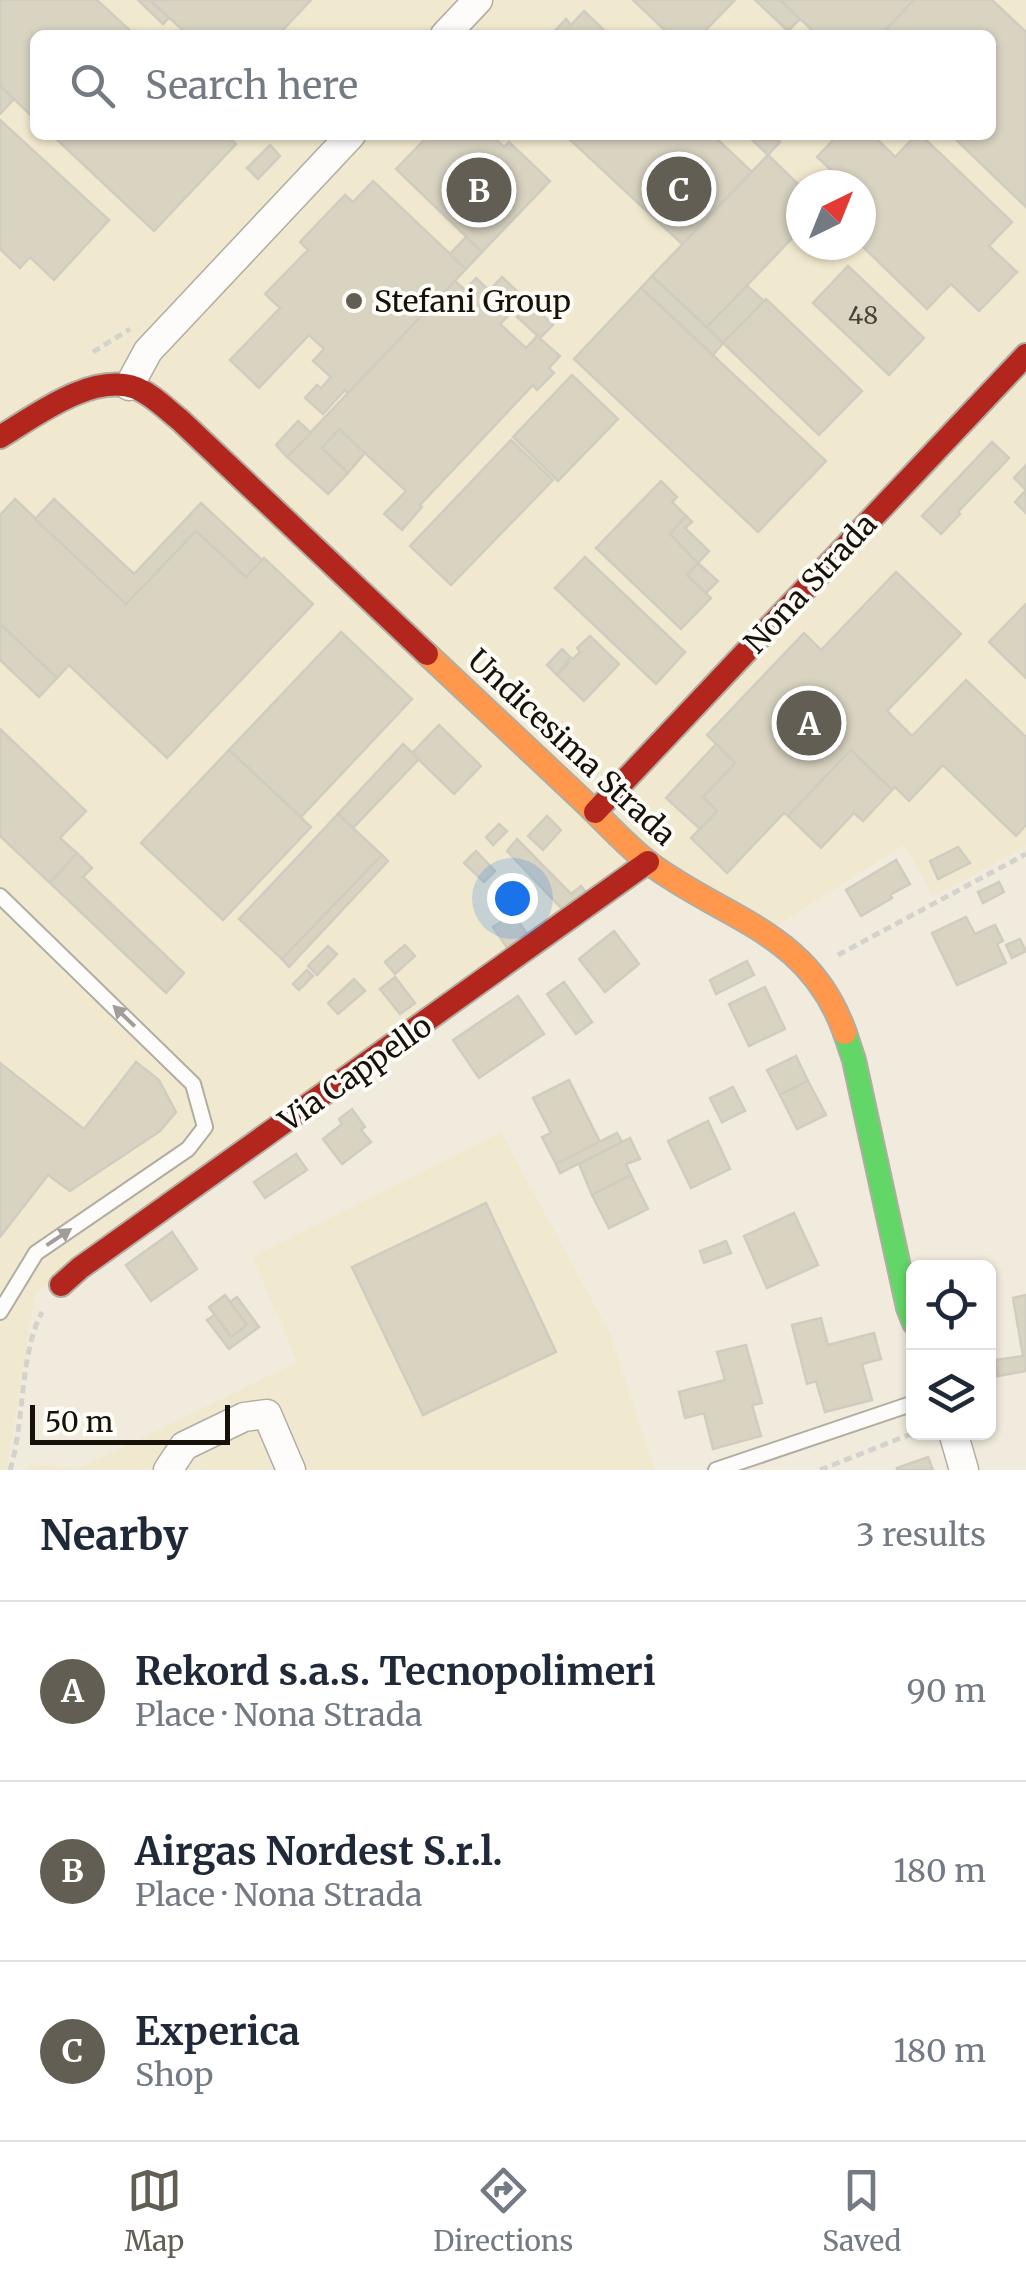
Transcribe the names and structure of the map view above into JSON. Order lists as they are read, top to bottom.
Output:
{
  "streets": {
    "street": ["Nona Strada", "Undicesima Strada", "Via Cappello"]
  },
  "crossings": [
    ["Nona Strada", "Undicesima Strada"],
    ["Undicesima Strada", "Via Cappello"]
  ],
  "places": ["Stefani Group"],
  "house_numbers": ["48"],
  "scale_bar": "50 m",
  "north": "top right",
  "page": {
    "search": "Search here",
    "pins": ["C", "B", "A"],
    "scale": "50 m",
    "heading": ["Nearby", "3 results"],
    "list": [
      {
        "mark": "A",
        "name": "Rekord s.a.s. Tecnopolimeri",
        "note": "Place · Nona Strada",
        "value": "90 m"
      },
      {
        "mark": "B",
        "name": "Airgas Nordest S.r.l.",
        "note": "Place · Nona Strada",
        "value": "180 m"
      },
      {
        "mark": "C",
        "name": "Experica",
        "note": "Shop",
        "value": "180 m"
      }
    ],
    "nav": ["Map", "Directions", "Saved"]
  }
}
